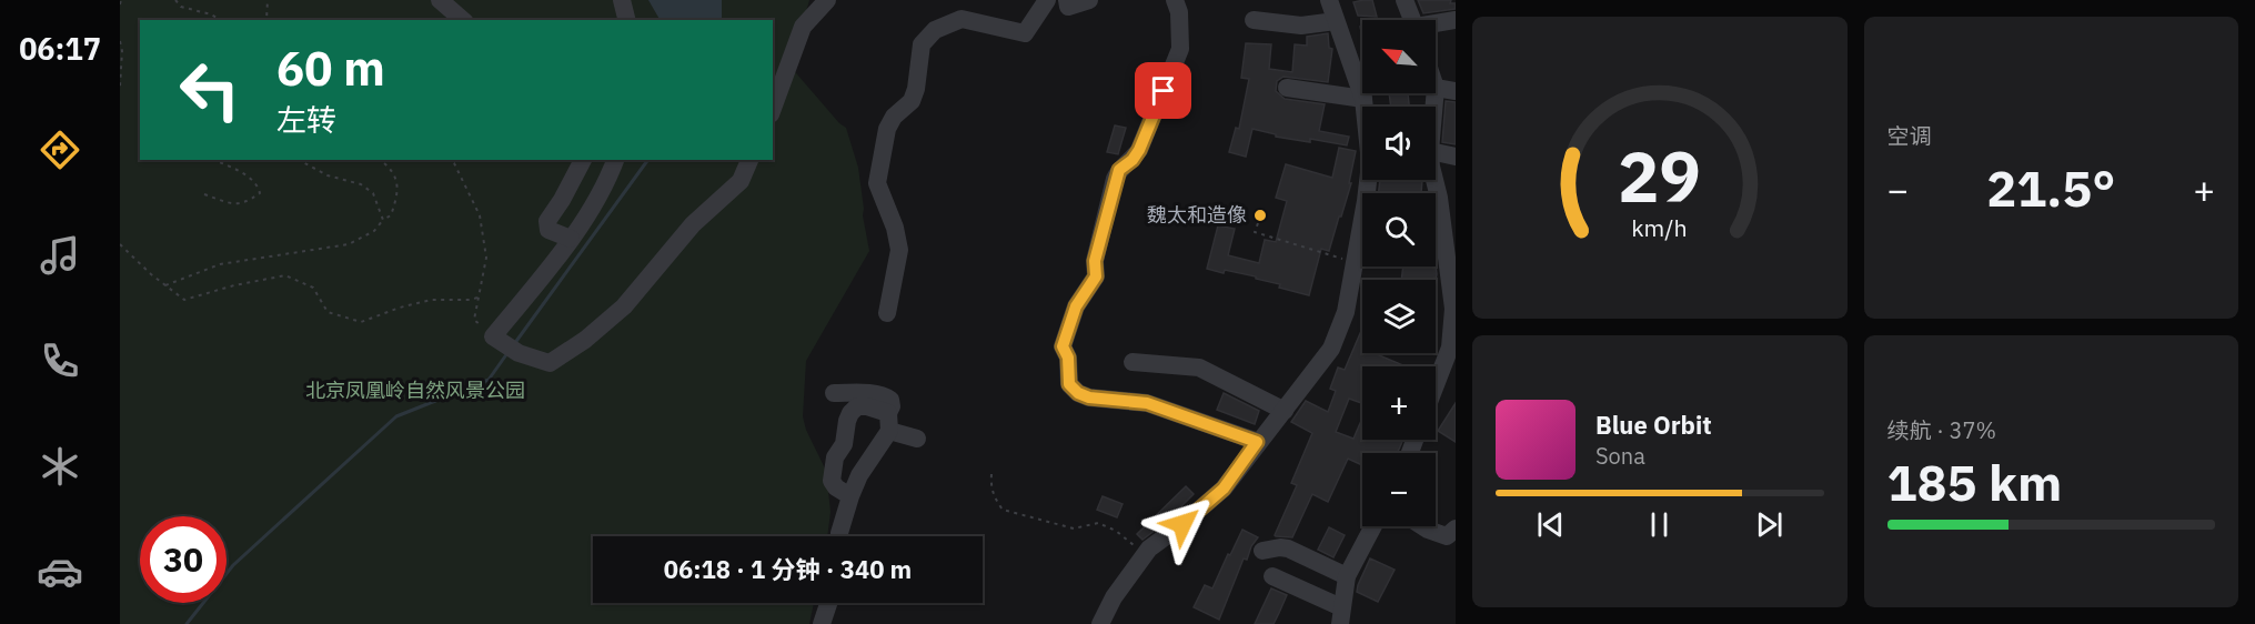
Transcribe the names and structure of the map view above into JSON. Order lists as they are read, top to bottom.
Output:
{
  "parks": ["北京凤凰岭自然风景公园"],
  "places": ["魏太和造像"],
  "north": "top left",
  "page": {
    "tabs": "06:17",
    "tile": [
      "空调",
      ["续航 · 37%", "185 km"]
    ],
    "map_buttons": ["+", "−"],
    "turn": ["60 m", "左转"],
    "heat": ["−", "21.5°", "+"],
    "song": ["Blue Orbit", "Sona"],
    "limit": "30",
    "trip": "06:18 · 1 分钟 · 340 m",
    "gauge": ["29", "km/h"]
  }
}
